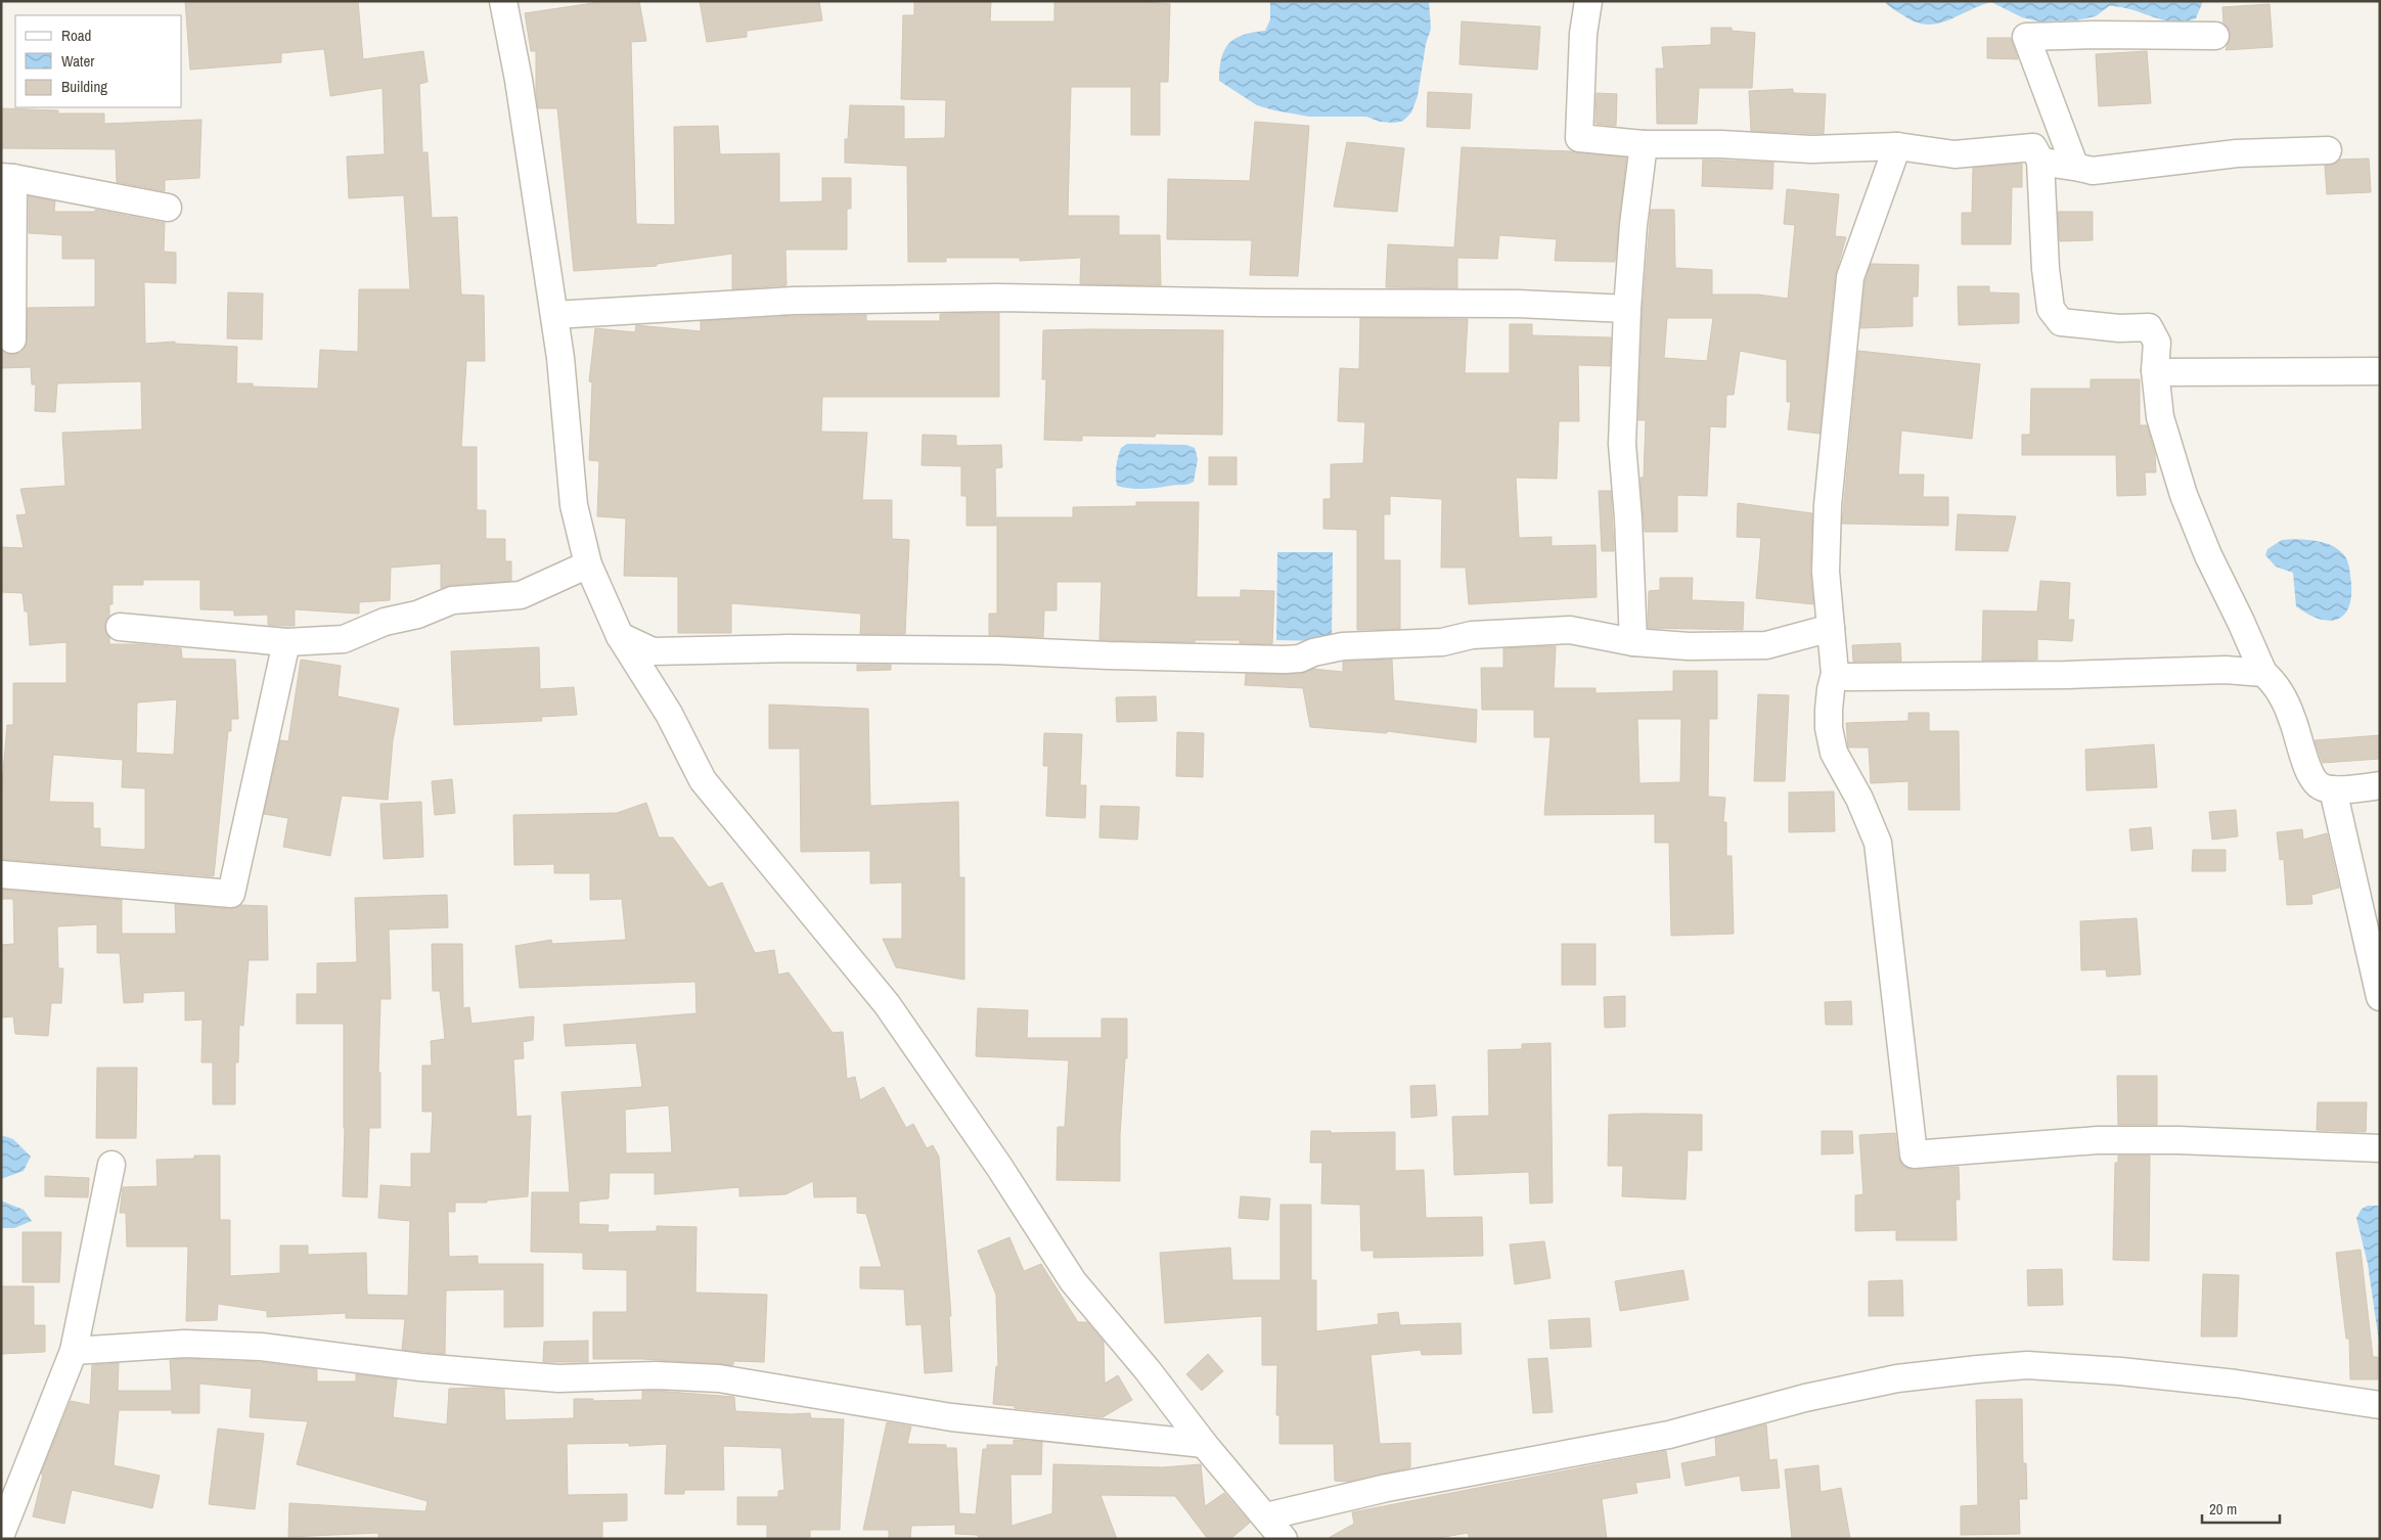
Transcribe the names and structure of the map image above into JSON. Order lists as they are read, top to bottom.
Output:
{
  "legend": ["Road", "Water", "Building"],
  "scale_bar": "20 m"
}
